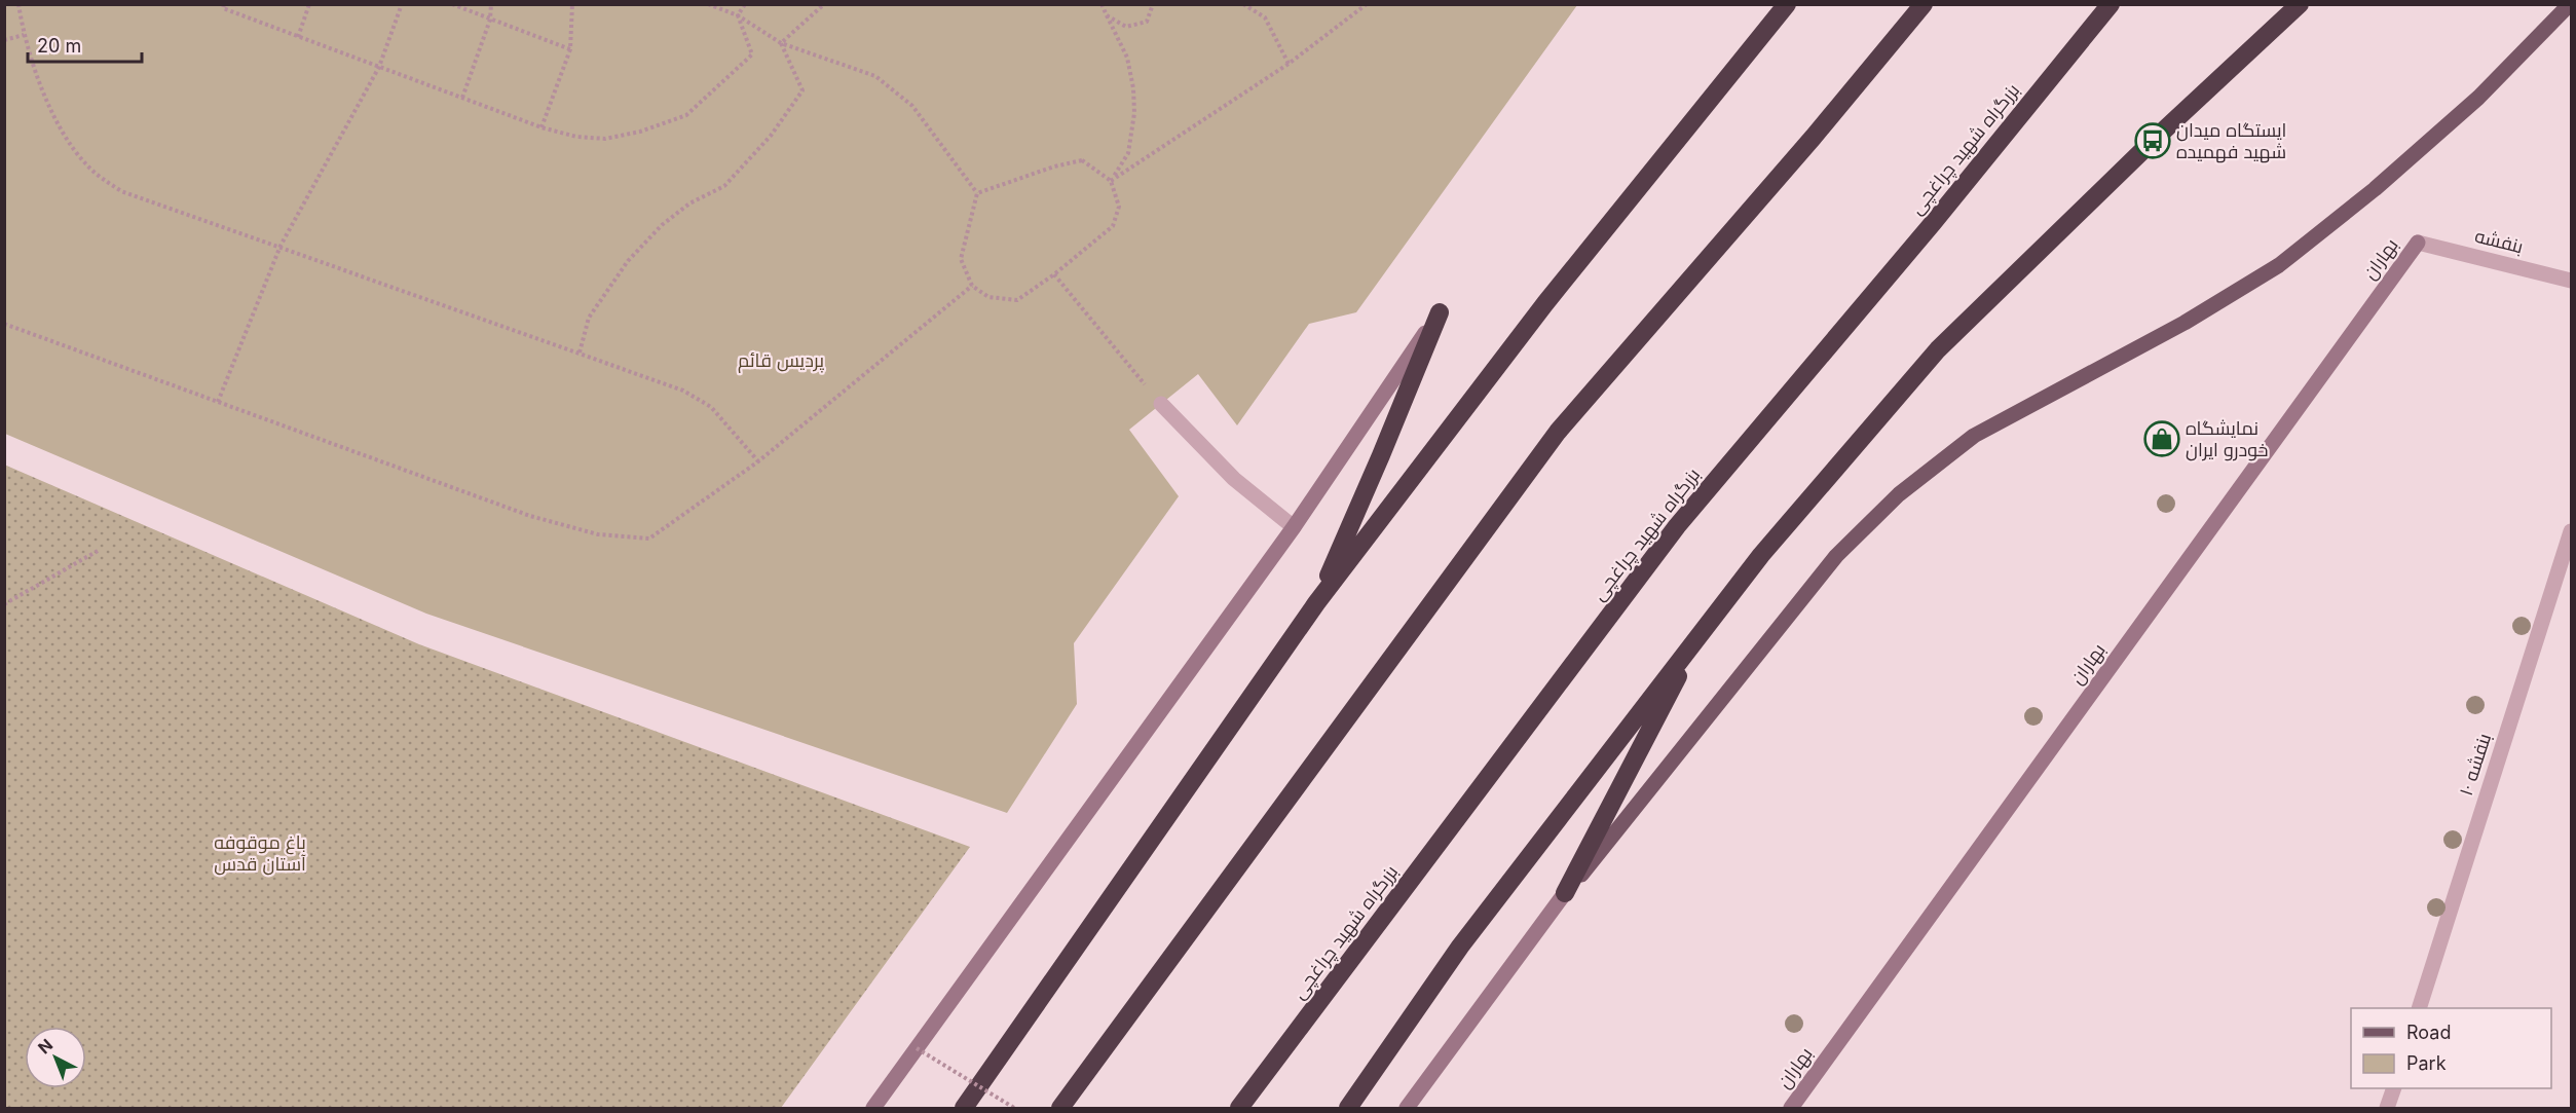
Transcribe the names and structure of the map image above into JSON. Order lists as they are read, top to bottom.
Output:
{
  "streets": {
    "highway": ["بزرگراه شهید چراغچی"],
    "street": ["بنفشه", "بهاران", "بنفشه ۱۰"]
  },
  "crossings": [
    ["بنفشه", "بهاران"]
  ],
  "parks": ["پردیس قائم", "باغ موقوفه آستان قدس"],
  "places": {
    "bus stop": ["ایستگاه میدان شهید فهمیده"],
    "shop": ["نمایشگاه خودرو ایران"]
  },
  "legend": ["Road", "Park"],
  "scale_bar": "20 m",
  "north": "top left"
}
